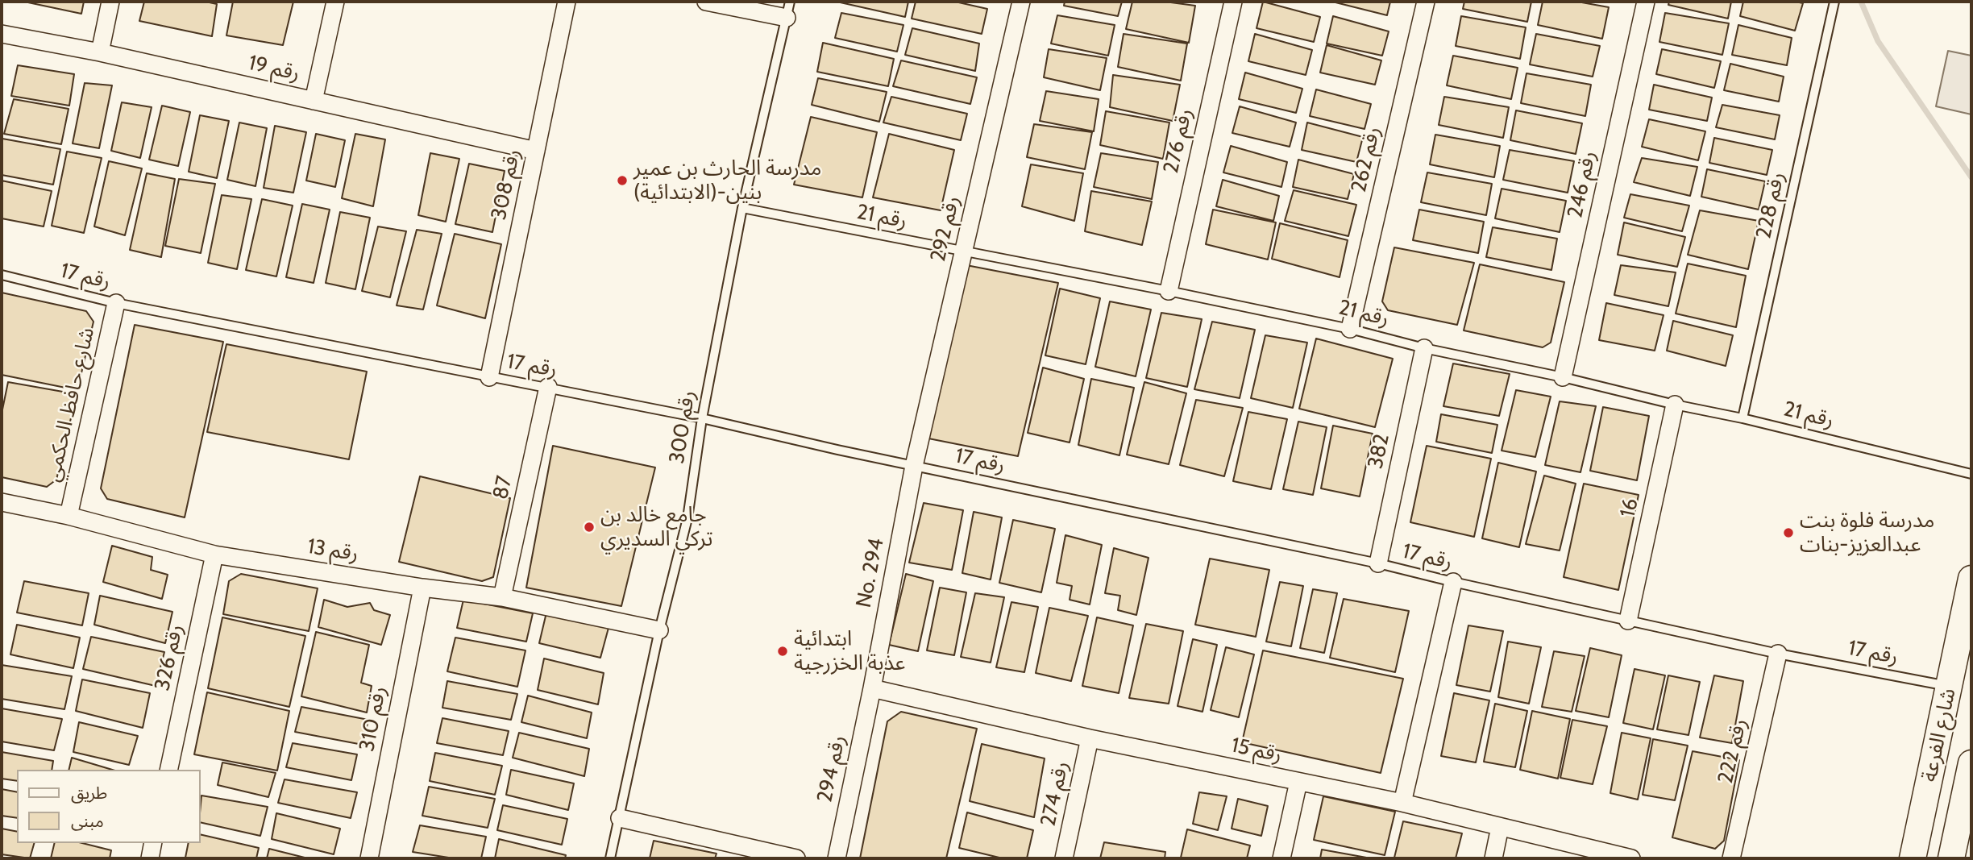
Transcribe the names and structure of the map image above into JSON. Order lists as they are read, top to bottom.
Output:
{
  "streets": {
    "street": [
      "رقم 19",
      "رقم 276",
      "رقم 262",
      "رقم 308",
      "رقم 246",
      "رقم 292",
      "شارع حافظ الحكمي",
      "382",
      "87",
      "16",
      "رقم 13",
      "No. 294",
      "رقم 326",
      "رقم 310",
      "شارع الفرعة",
      "رقم 15",
      "رقم 222",
      "رقم 294",
      "رقم 274"
    ],
    "lane": [
      "رقم 228",
      "رقم 21",
      "رقم 17",
      "رقم 300"
    ]
  },
  "crossings": [
    ["رقم 19", "رقم 308"],
    ["رقم 276", "رقم 21"],
    ["رقم 262", "رقم 21"],
    ["رقم 308", "رقم 17"],
    ["رقم 246", "رقم 21"],
    ["رقم 228", "رقم 21"],
    ["رقم 21", "رقم 292"],
    ["رقم 21", "رقم 300"],
    ["رقم 21", "382"],
    ["رقم 21", "16"],
    ["رقم 292", "رقم 17"],
    ["رقم 292", "No. 294"],
    ["رقم 17", "شارع حافظ الحكمي"],
    ["رقم 17", "رقم 300"],
    ["رقم 17", "382"],
    ["رقم 17", "87"],
    ["رقم 17", "16"],
    ["رقم 17", "No. 294"],
    ["رقم 17", "شارع الفرعة"],
    ["رقم 17", "رقم 222"],
    ["شارع حافظ الحكمي", "رقم 13"],
    ["رقم 300", "رقم 13"],
    ["87", "رقم 13"],
    ["رقم 13", "رقم 326"],
    ["رقم 13", "رقم 310"],
    ["No. 294", "رقم 15"],
    ["No. 294", "رقم 294"],
    ["رقم 15", "رقم 294"],
    ["رقم 15", "رقم 274"]
  ],
  "places": [
    "مدرسة الحارث بن عمير (الابتدائية)-بنين",
    "جامع خالد بن تركي السديري",
    "مدرسة فلوة بنت عبدالعزيز-بنات",
    "ابتدائية عذبة الخزرجية"
  ],
  "legend": ["طريق", "مبنى"]
}
